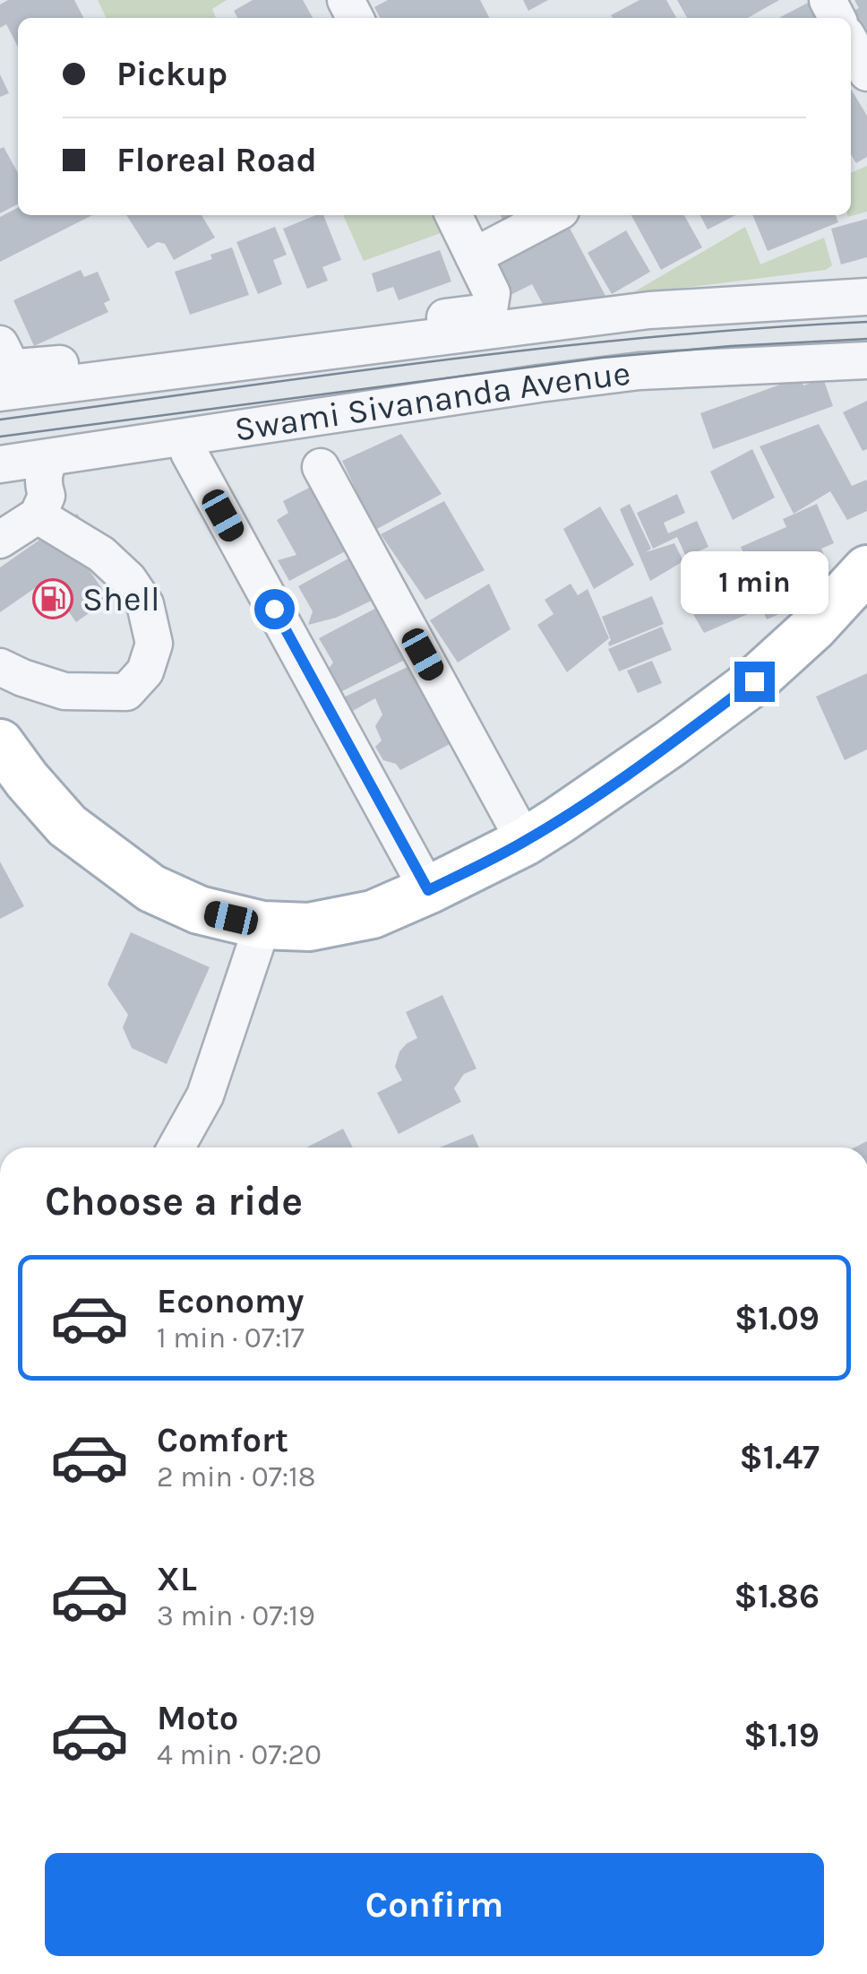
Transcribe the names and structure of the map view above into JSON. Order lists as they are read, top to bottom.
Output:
{
  "streets": {
    "street": ["Swami Sivananda Avenue"]
  },
  "places": {
    "fuel station": ["Shell"]
  },
  "page": {
    "banner": ["Pickup", "Floreal Road"],
    "bubble": "1 min",
    "heading": "Choose a ride",
    "list": [
      {
        "name": "Economy",
        "note": "1 min · 07:17",
        "value": "$1.09"
      },
      {
        "name": "Comfort",
        "note": "2 min · 07:18",
        "value": "$1.47"
      },
      {
        "name": "XL",
        "note": "3 min · 07:19",
        "value": "$1.86"
      },
      {
        "name": "Moto",
        "note": "4 min · 07:20",
        "value": "$1.19"
      }
    ],
    "buttons": "Confirm"
  }
}
